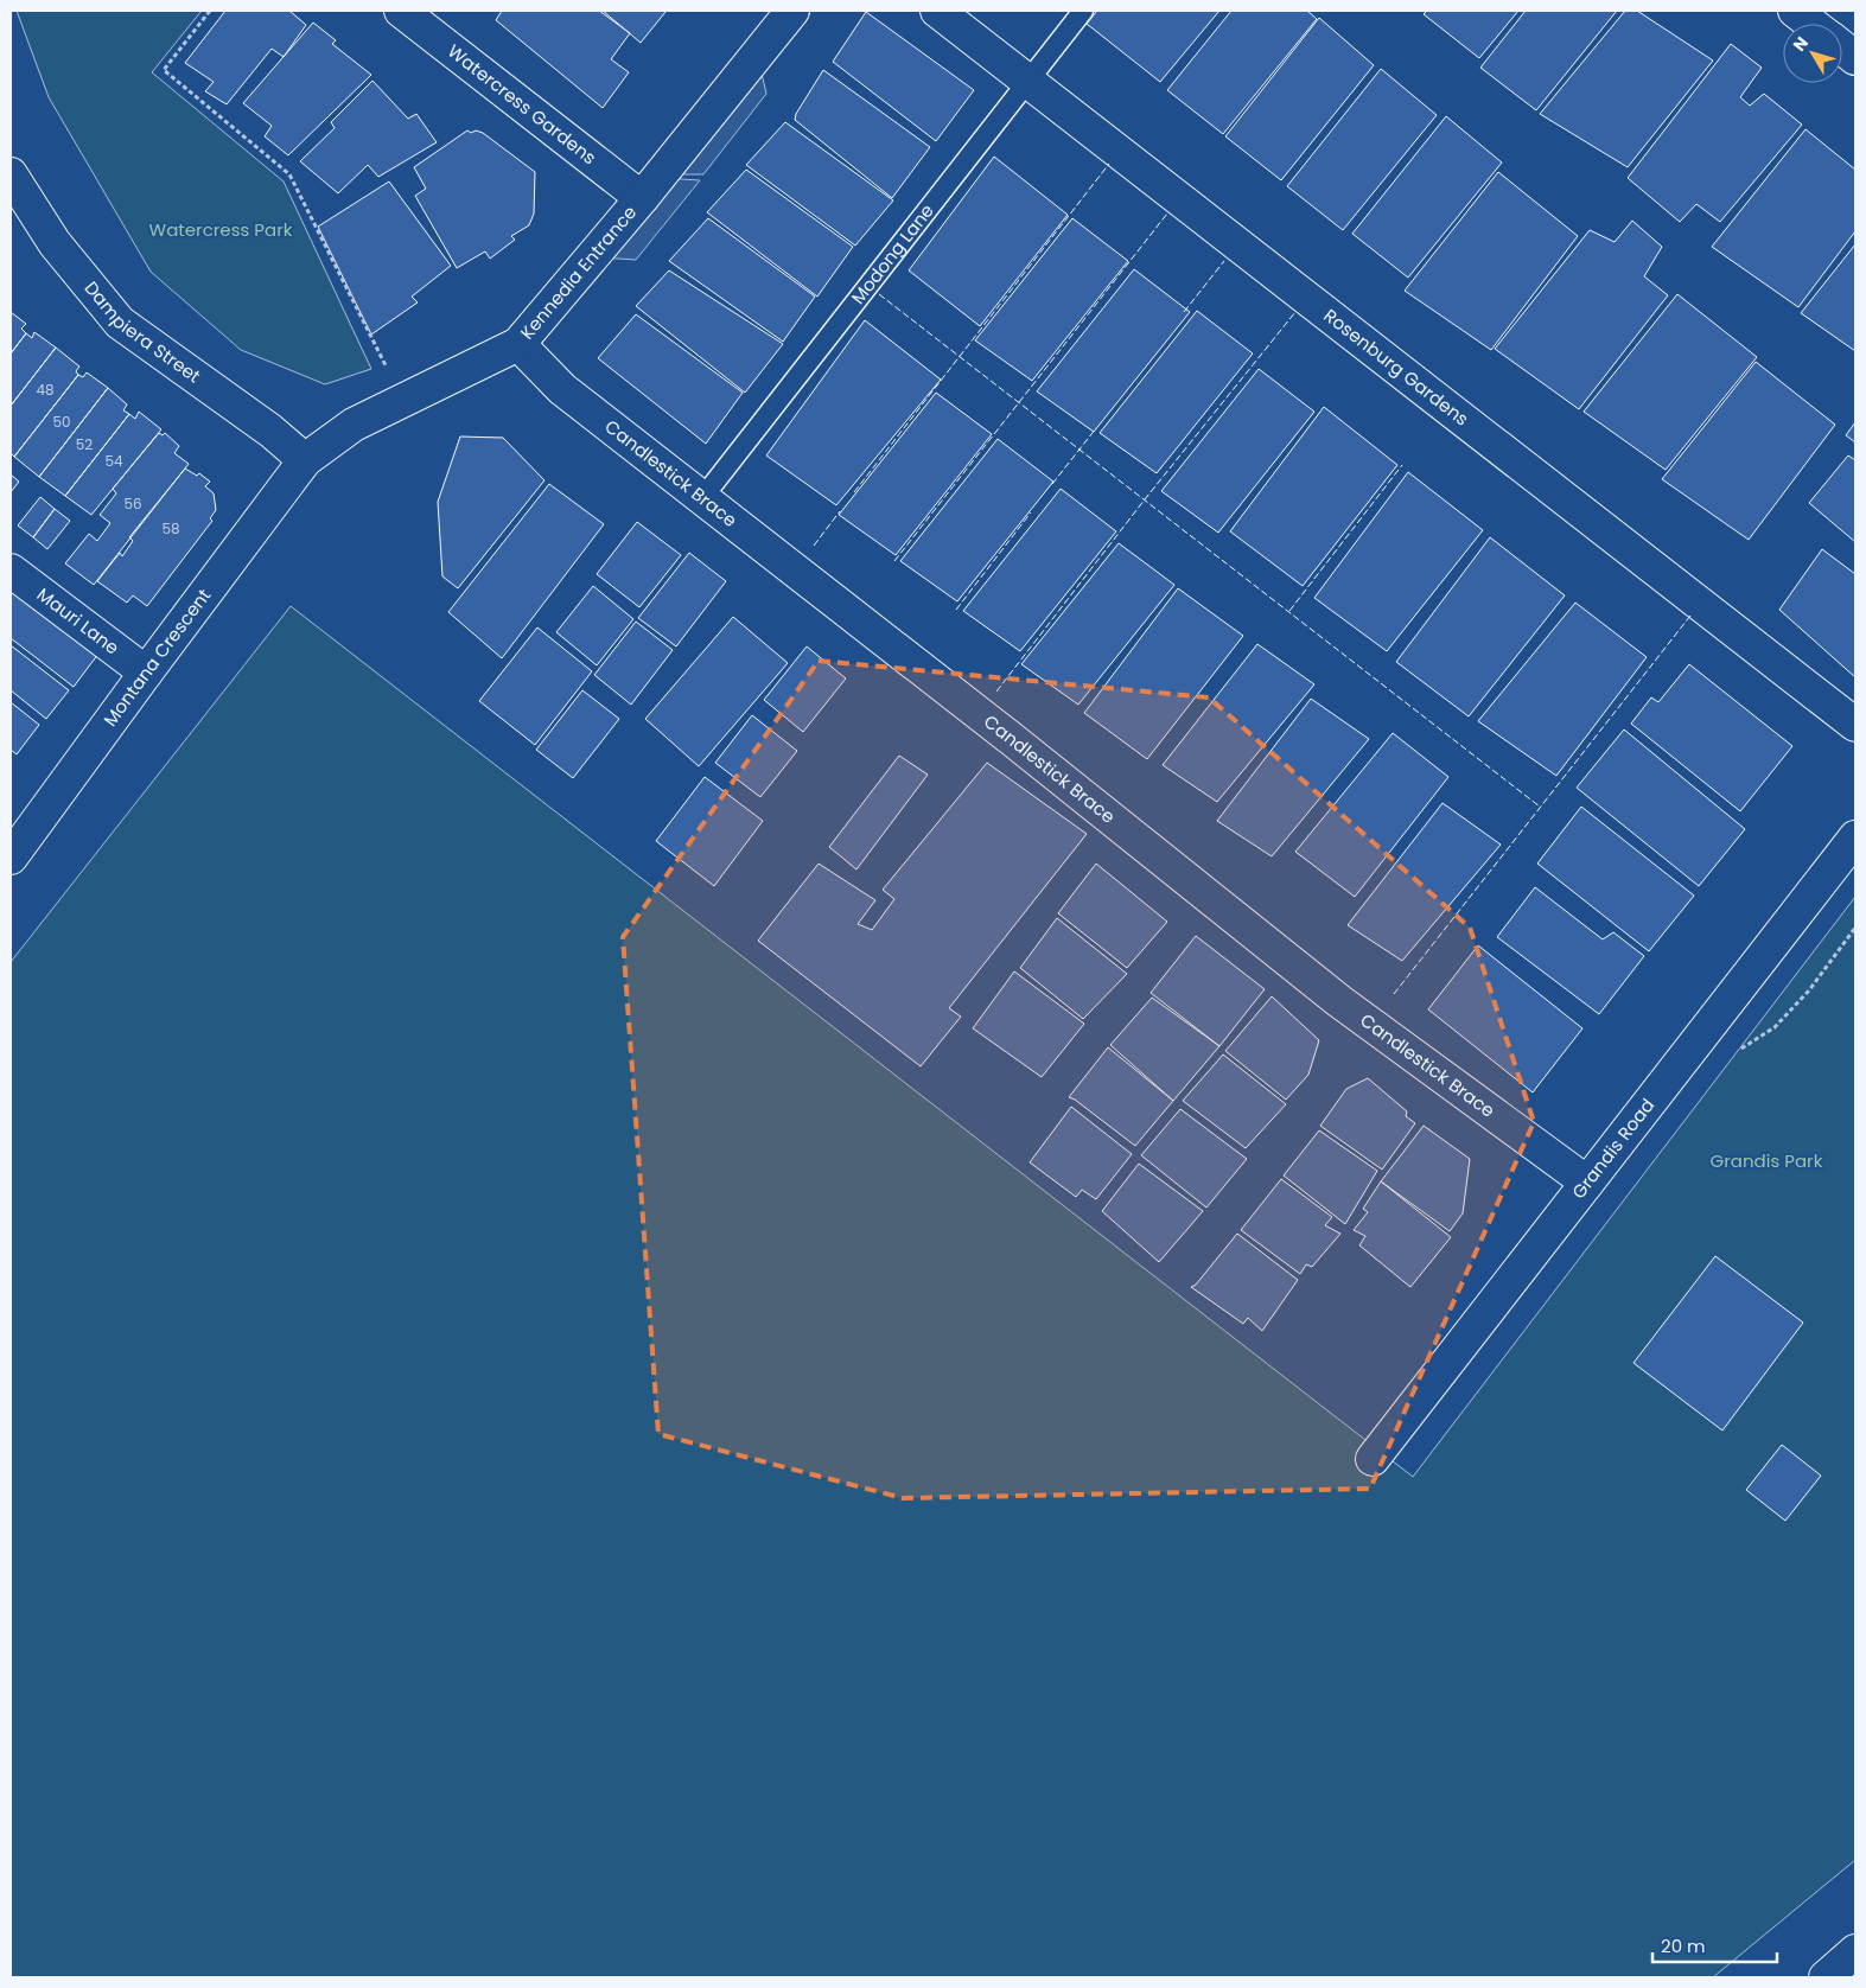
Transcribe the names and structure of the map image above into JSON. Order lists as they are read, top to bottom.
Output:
{
  "streets": {
    "main road": [
      "Watercress Gardens",
      "Kennedia Entrance",
      "Dampiera Street",
      "Rosenburg Gardens",
      "Candlestick Brace",
      "Mauri Lane",
      "Montana Crescent",
      "Grandis Road"
    ],
    "lane": ["Modong Lane"]
  },
  "crossings": [
    ["Watercress Gardens", "Kennedia Entrance"],
    ["Modong Lane", "Rosenburg Gardens"],
    ["Modong Lane", "Candlestick Brace"],
    ["Kennedia Entrance", "Dampiera Street"],
    ["Kennedia Entrance", "Candlestick Brace"],
    ["Kennedia Entrance", "Montana Crescent"],
    ["Dampiera Street", "Montana Crescent"],
    ["Candlestick Brace", "Grandis Road"],
    ["Mauri Lane", "Montana Crescent"]
  ],
  "parks": ["Watercress Park", "Grandis Park"],
  "house_numbers": [
    "48",
    "50",
    "52",
    "54",
    "56",
    "58"
  ],
  "scale_bar": "20 m",
  "north": "top left"
}
